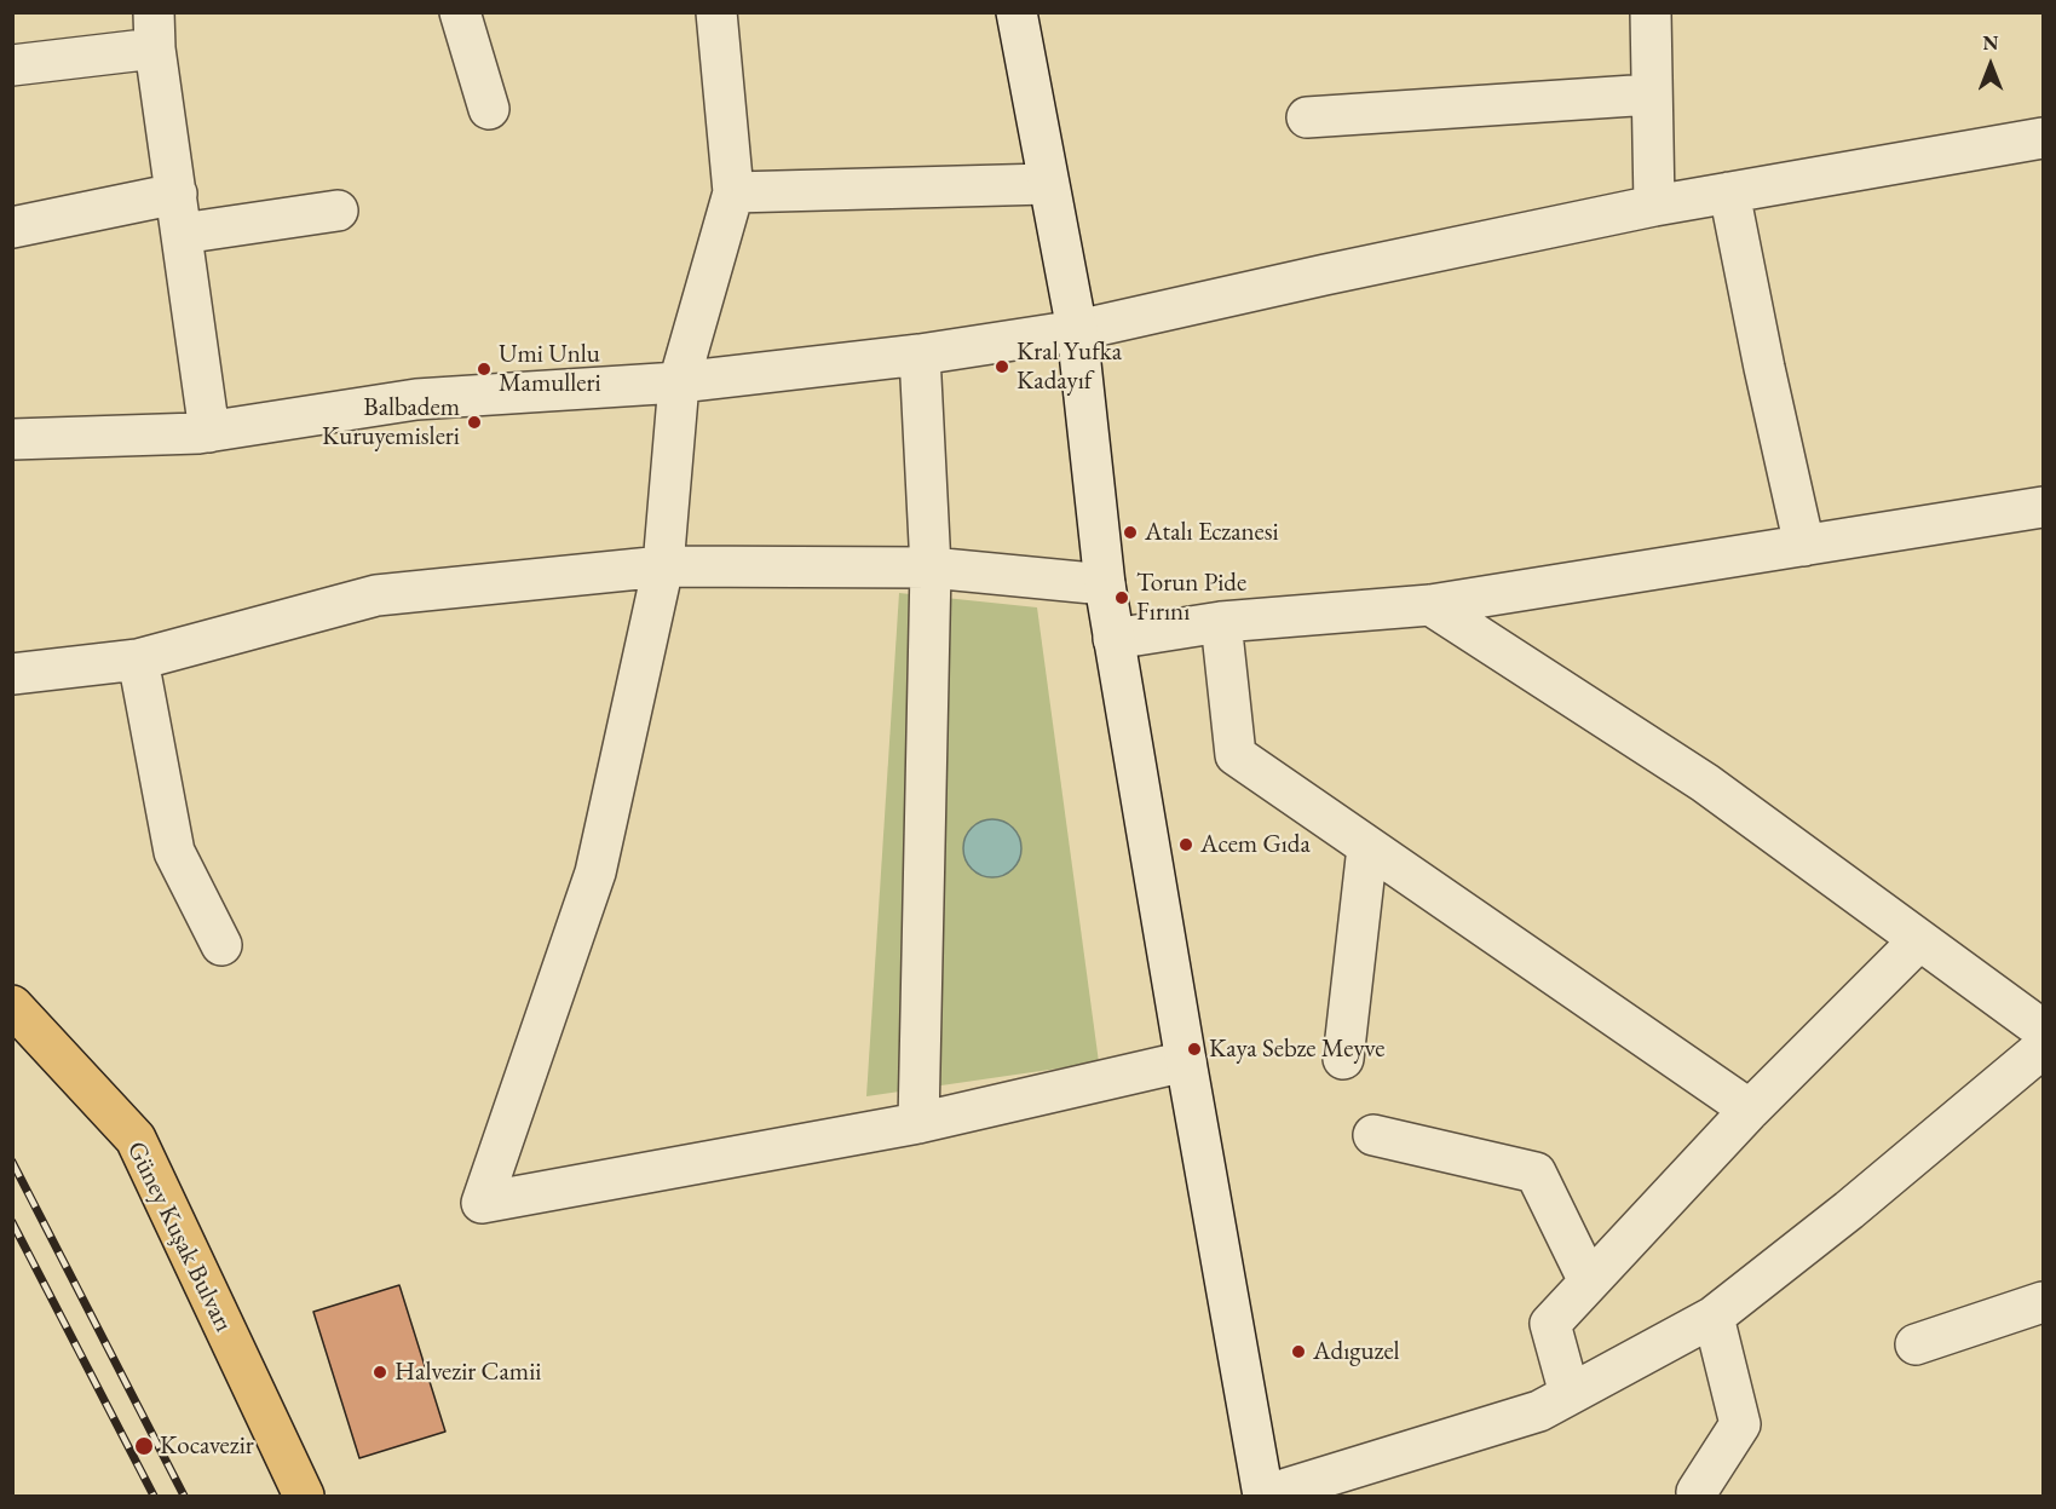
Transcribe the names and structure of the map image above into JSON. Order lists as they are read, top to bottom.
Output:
{
  "streets": {
    "main road": ["Güney Kuşak Bulvarı"]
  },
  "places": [
    "Kral Yufka Kadayıf",
    "Umi Unlu Mamulleri",
    "Balbadem Kuruyemisleri",
    "Atalı Eczanesi",
    "Torun Pide Fırını",
    "Acem Gıda",
    "Kaya Sebze Meyve",
    "Adıguzel",
    "Halvezir Camii",
    "Kocavezir"
  ],
  "north": "top"
}
